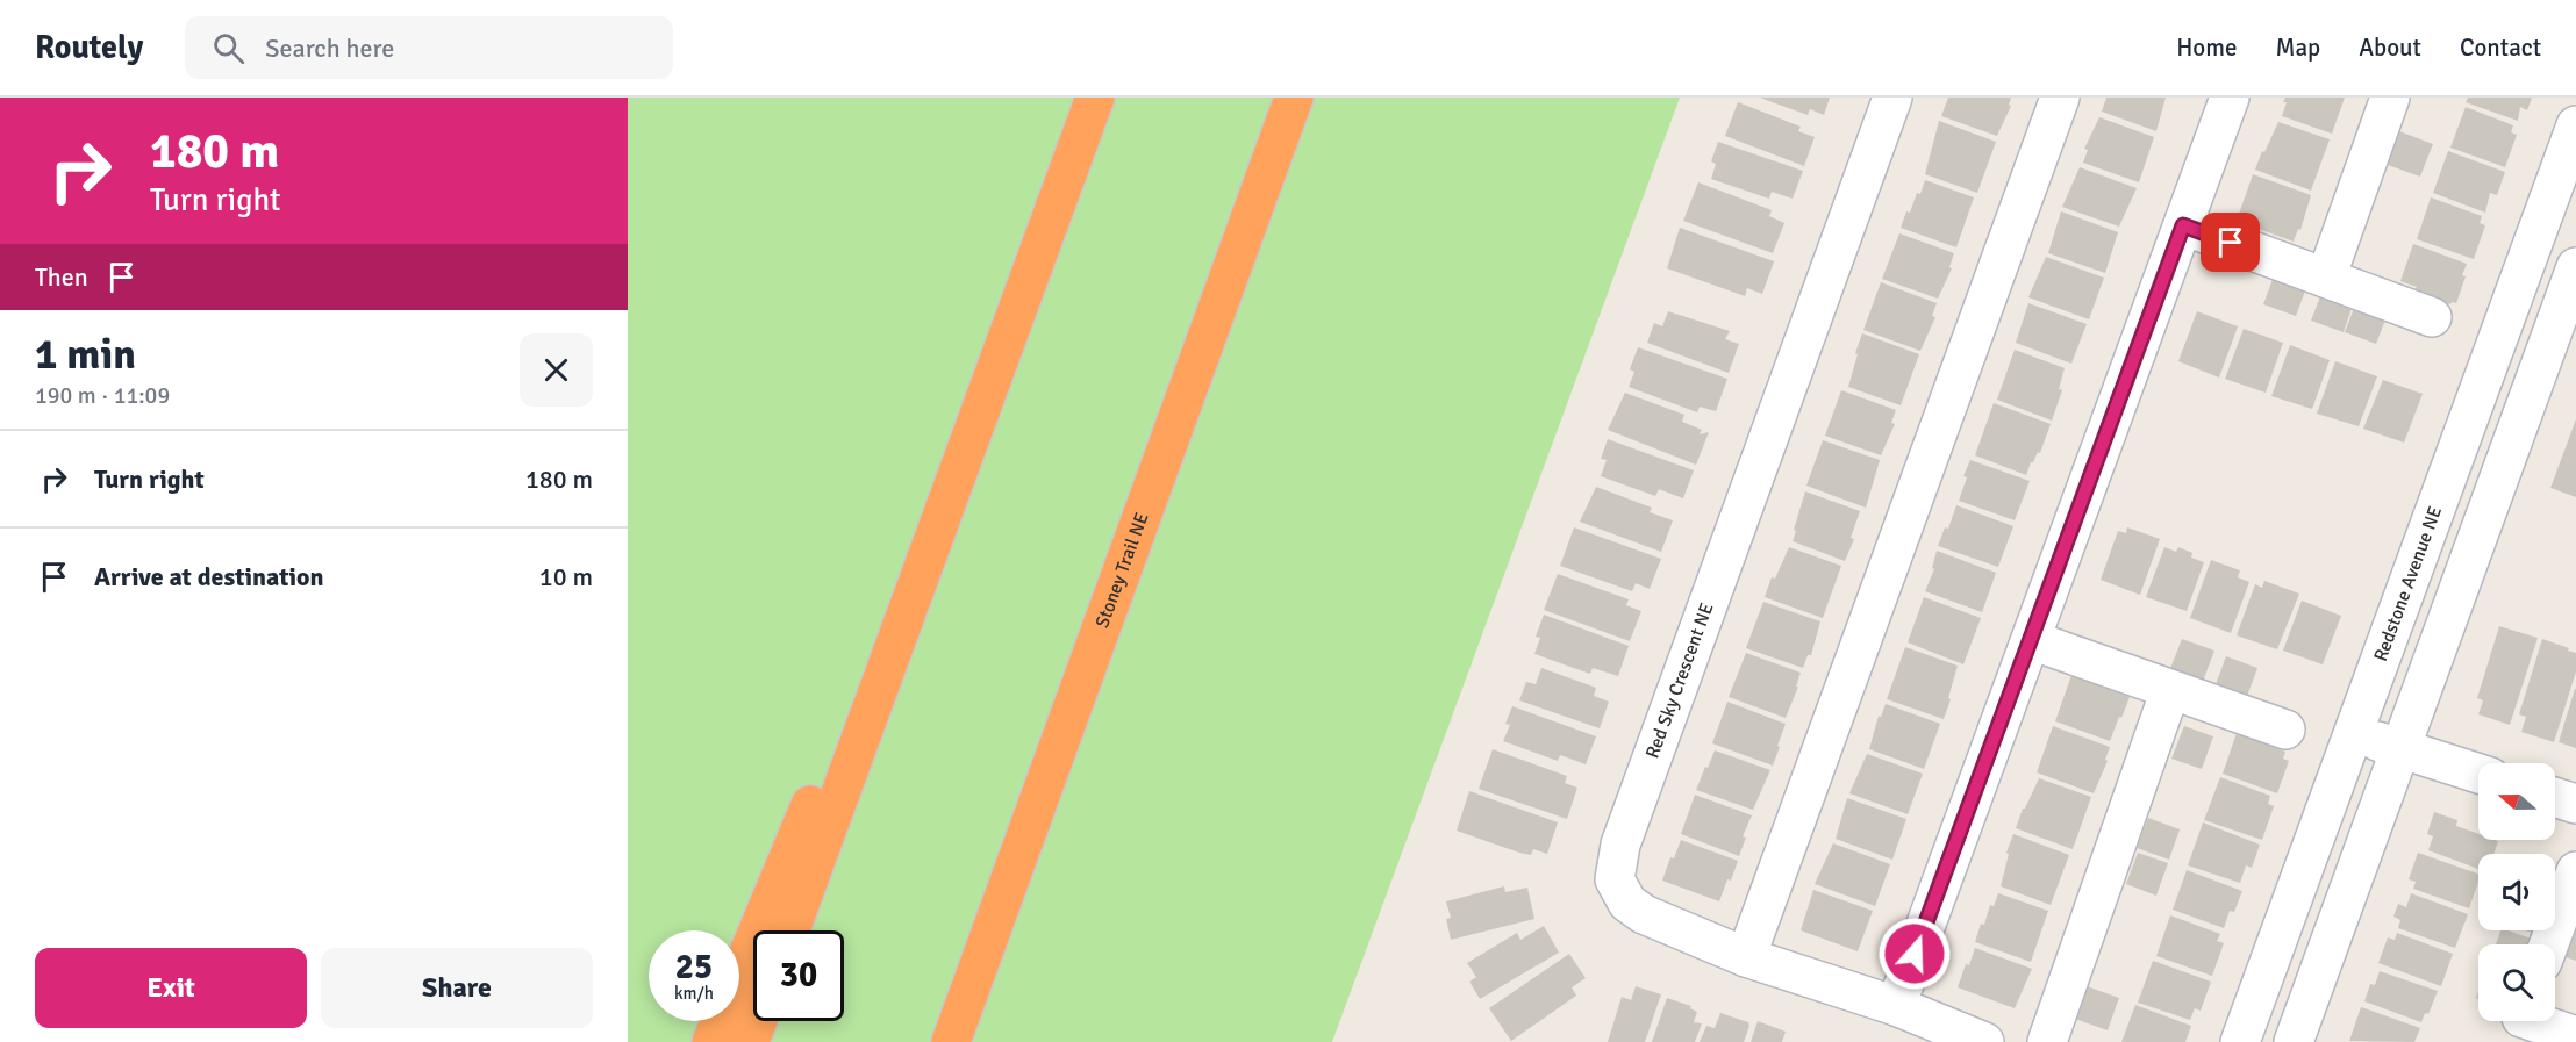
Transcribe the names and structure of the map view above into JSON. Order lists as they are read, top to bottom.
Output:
{
  "streets": {
    "highway": ["Stoney Trail NE"],
    "street": ["Redstone Avenue NE", "Red Sky Crescent NE"]
  },
  "north": "left",
  "page": {
    "header": "Routely",
    "search": "Search here",
    "nav": [
      "Home",
      "Map",
      "About",
      "Contact"
    ],
    "turn": ["180 m", "Turn right"],
    "then": "Then",
    "heading": ["1 min", "190 m · 11:09"],
    "list": [
      {
        "name": "Turn right",
        "value": "180 m"
      },
      {
        "name": "Arrive at destination",
        "value": "10 m"
      }
    ],
    "speed": "25 km/h",
    "limit": "30",
    "buttons": ["Exit", "Share"]
  }
}
